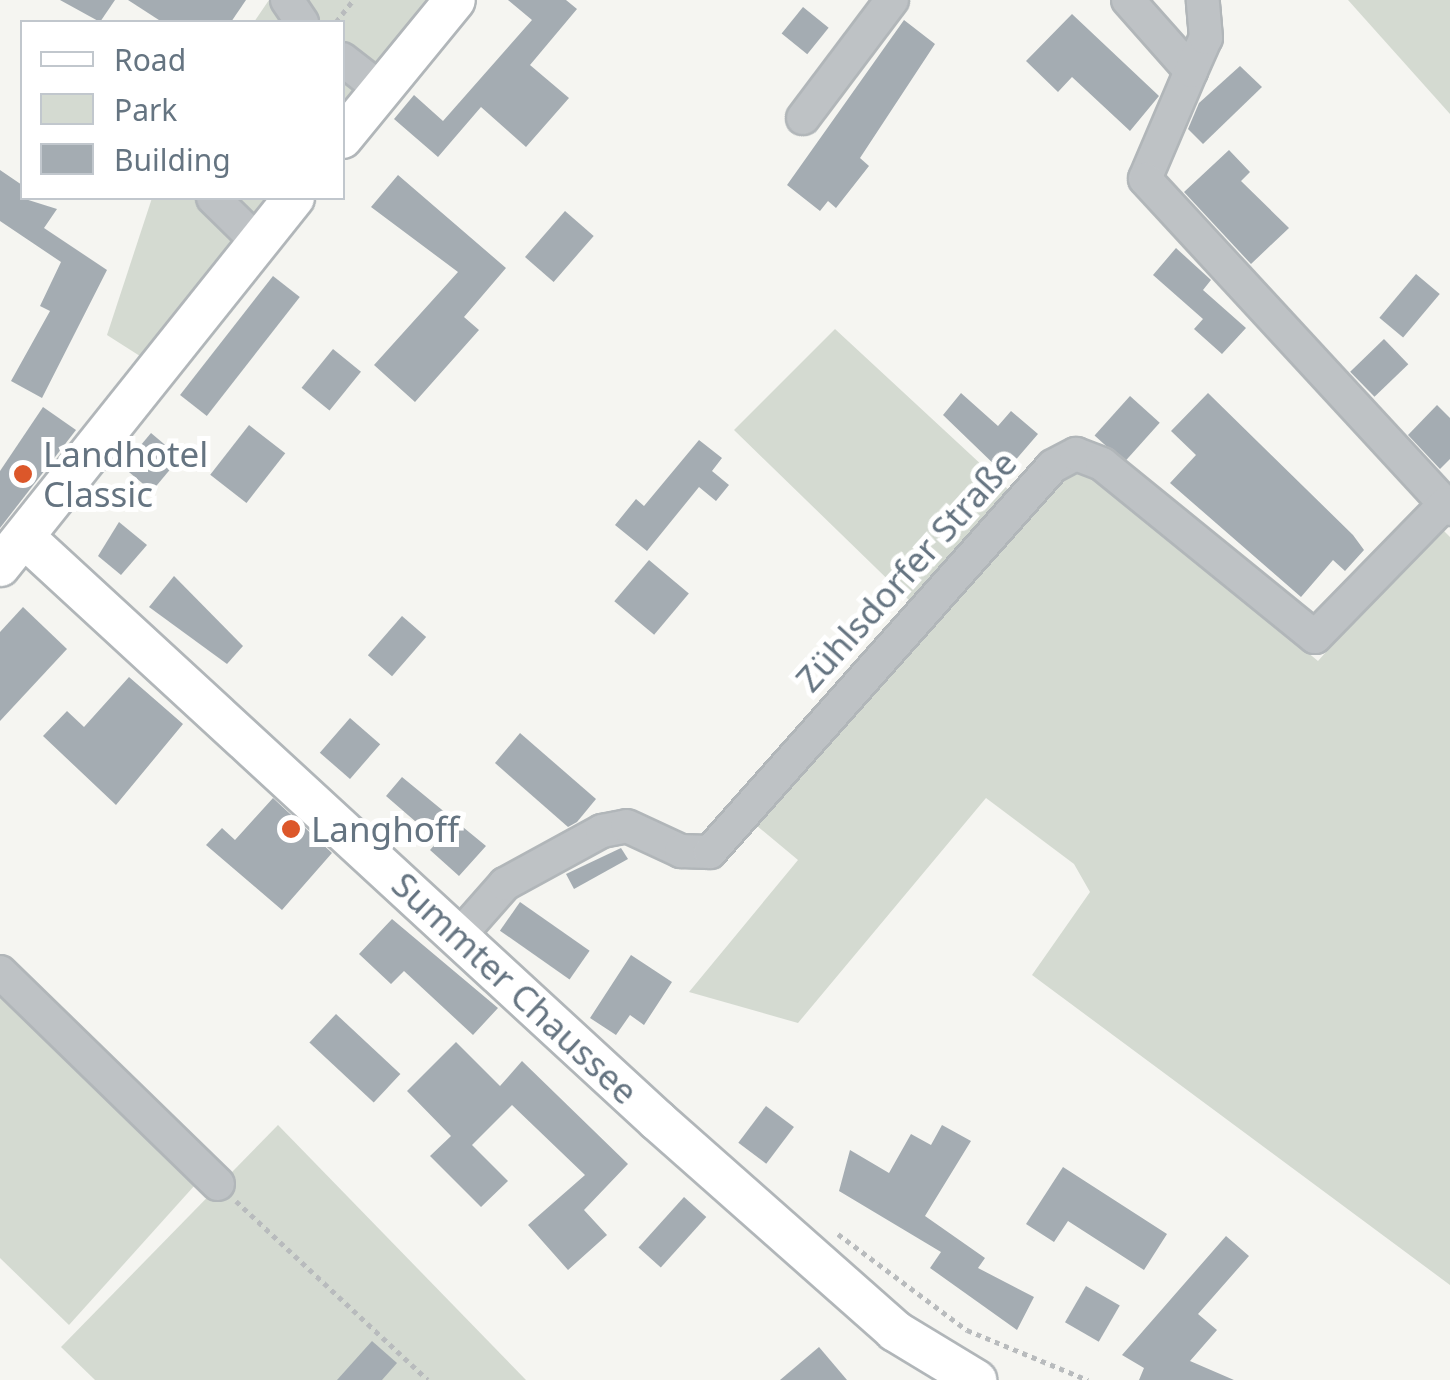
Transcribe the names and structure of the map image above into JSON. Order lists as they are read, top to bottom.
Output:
{
  "streets": {
    "main road": ["Summter Chaussee"],
    "street": ["Zühlsdorfer Straße"]
  },
  "crossings": [
    ["Zühlsdorfer Straße", "Summter Chaussee"]
  ],
  "places": ["Landhotel Classic", "Langhoff"],
  "legend": ["Road", "Park", "Building"]
}
